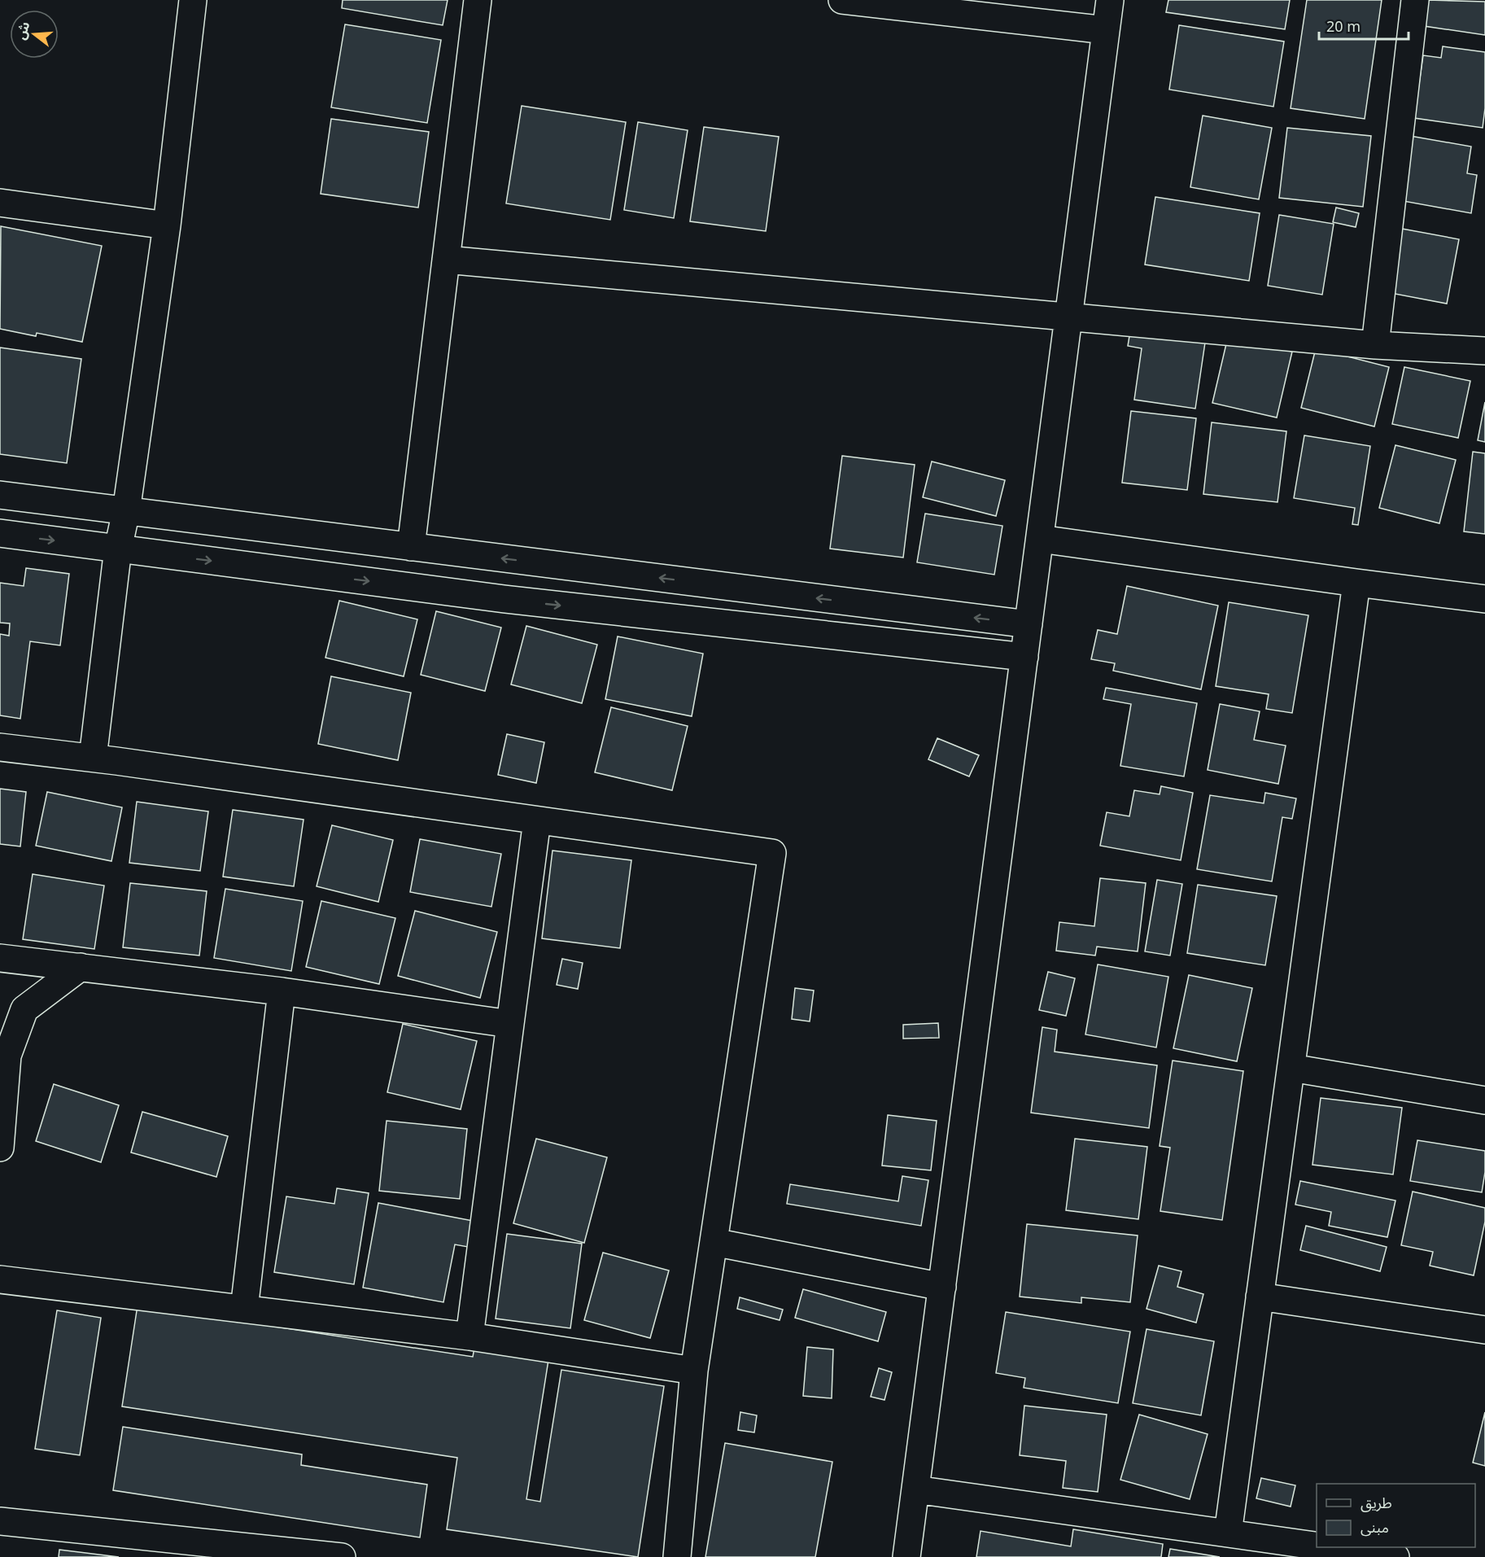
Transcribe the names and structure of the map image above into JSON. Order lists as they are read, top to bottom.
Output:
{
  "legend": ["طريق", "مبنى"],
  "scale_bar": "20 m",
  "north": "left"
}
